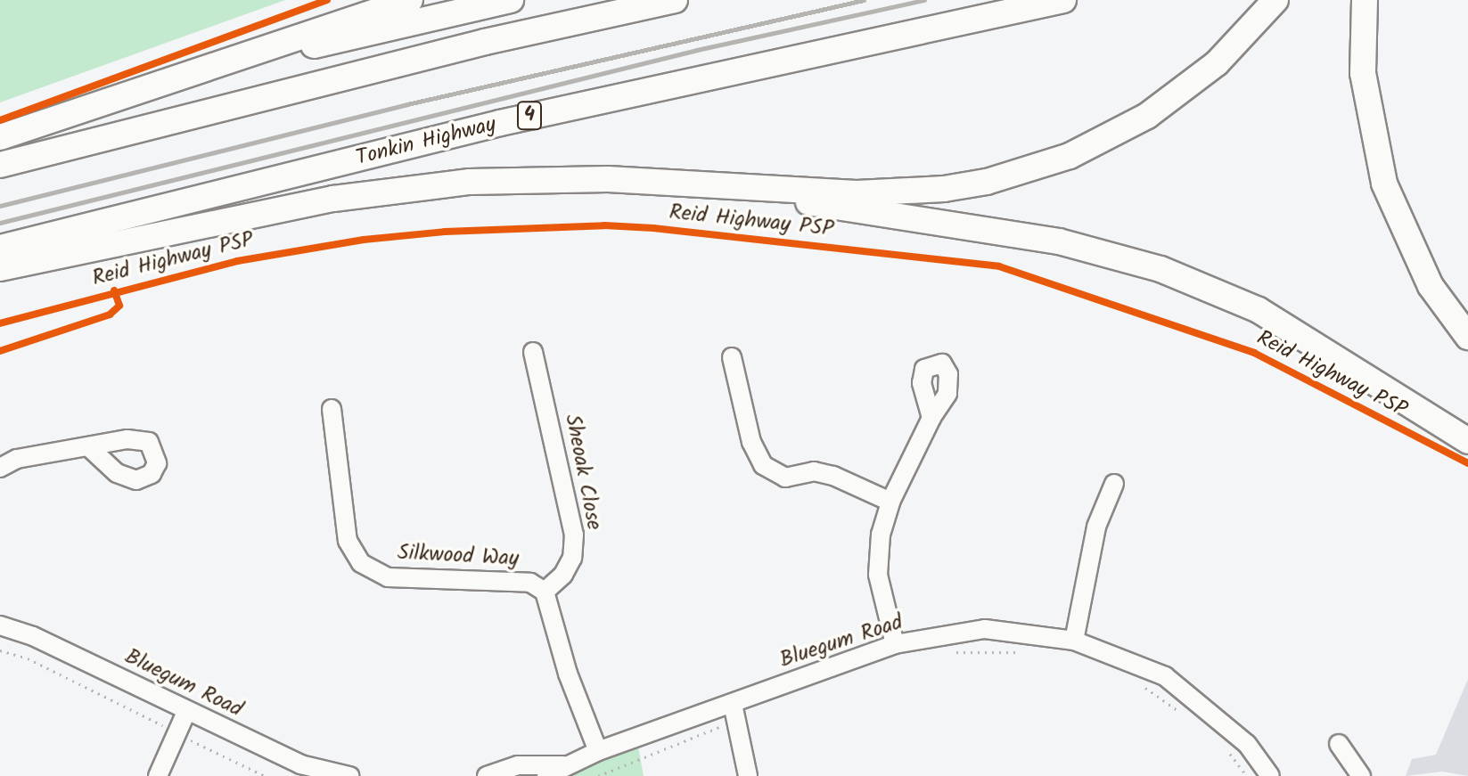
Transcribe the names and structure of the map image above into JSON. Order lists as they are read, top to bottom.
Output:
{
  "streets": {
    "highway": ["4", "Tonkin Highway"],
    "street": ["Sheoak Close", "Silkwood Way", "Bluegum Road"],
    "cycle path": ["Reid Highway PSP"]
  },
  "crossings": [
    ["Sheoak Close", "Silkwood Way"]
  ]
}
